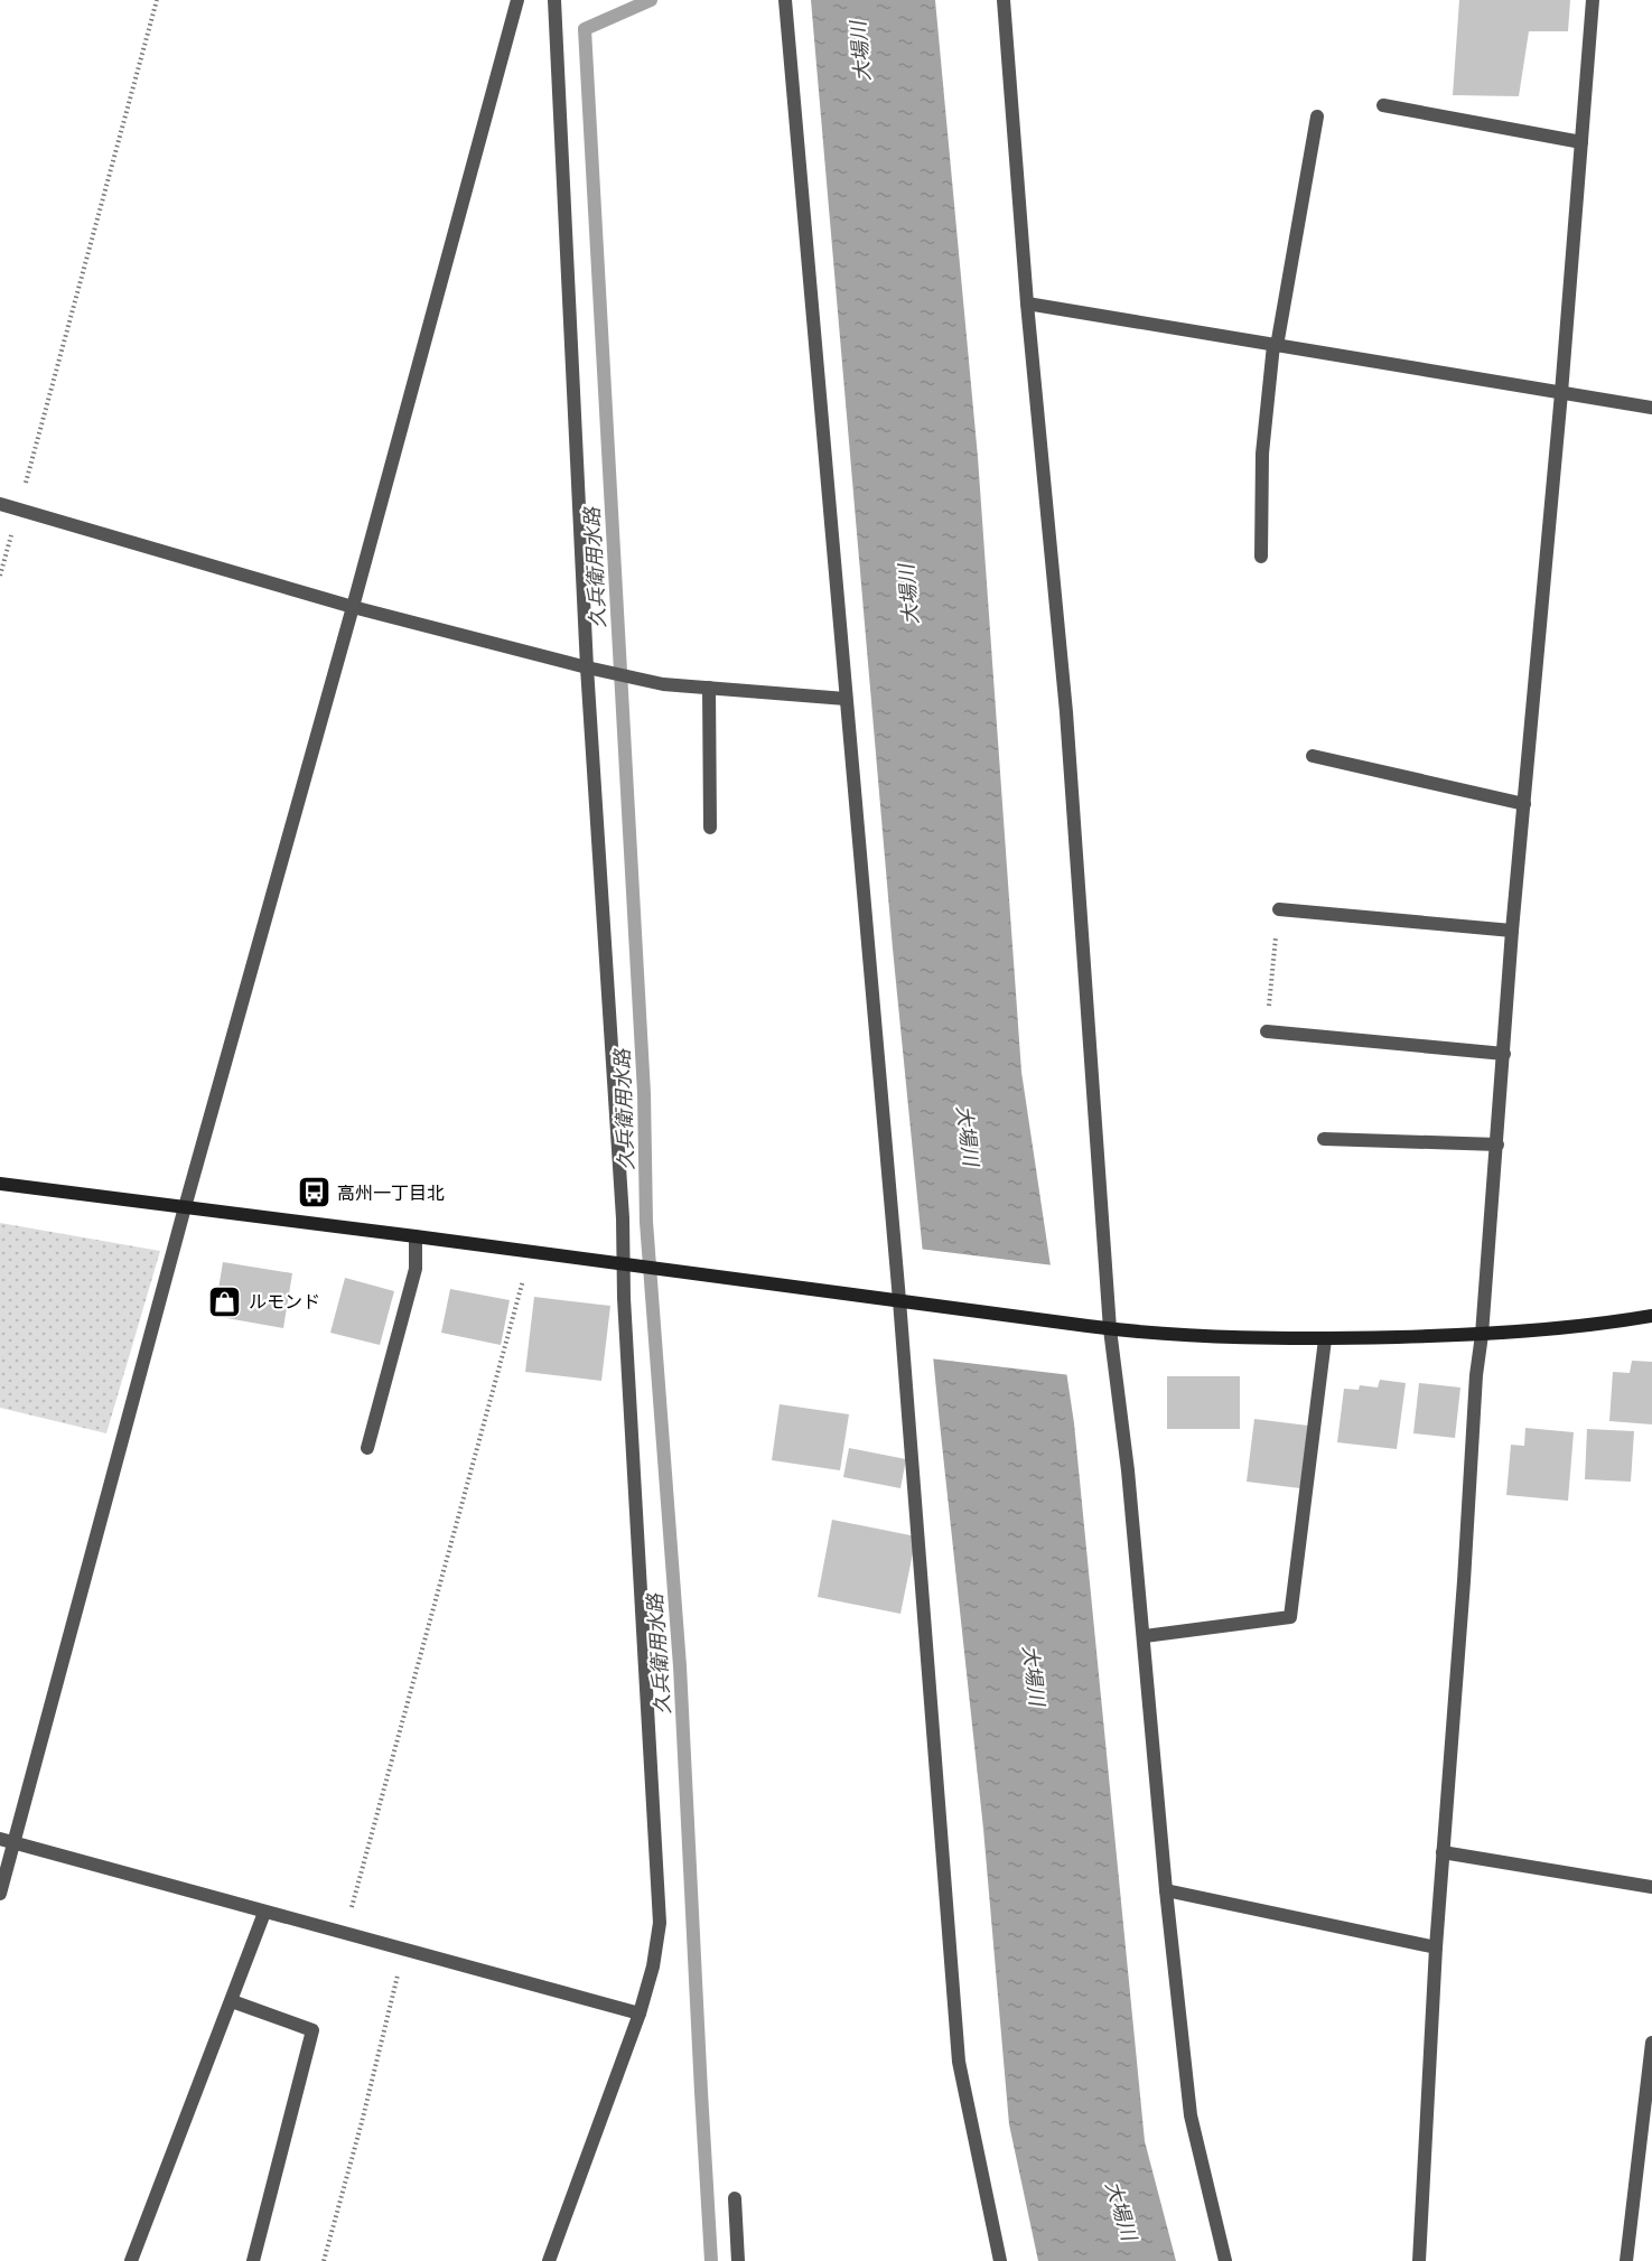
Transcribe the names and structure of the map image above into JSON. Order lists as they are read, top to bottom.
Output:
{
  "water": ["大場川", "久兵衛用水路"],
  "places": {
    "bus stop": ["高州一丁目北"],
    "shop": ["ルモンド"]
  }
}
